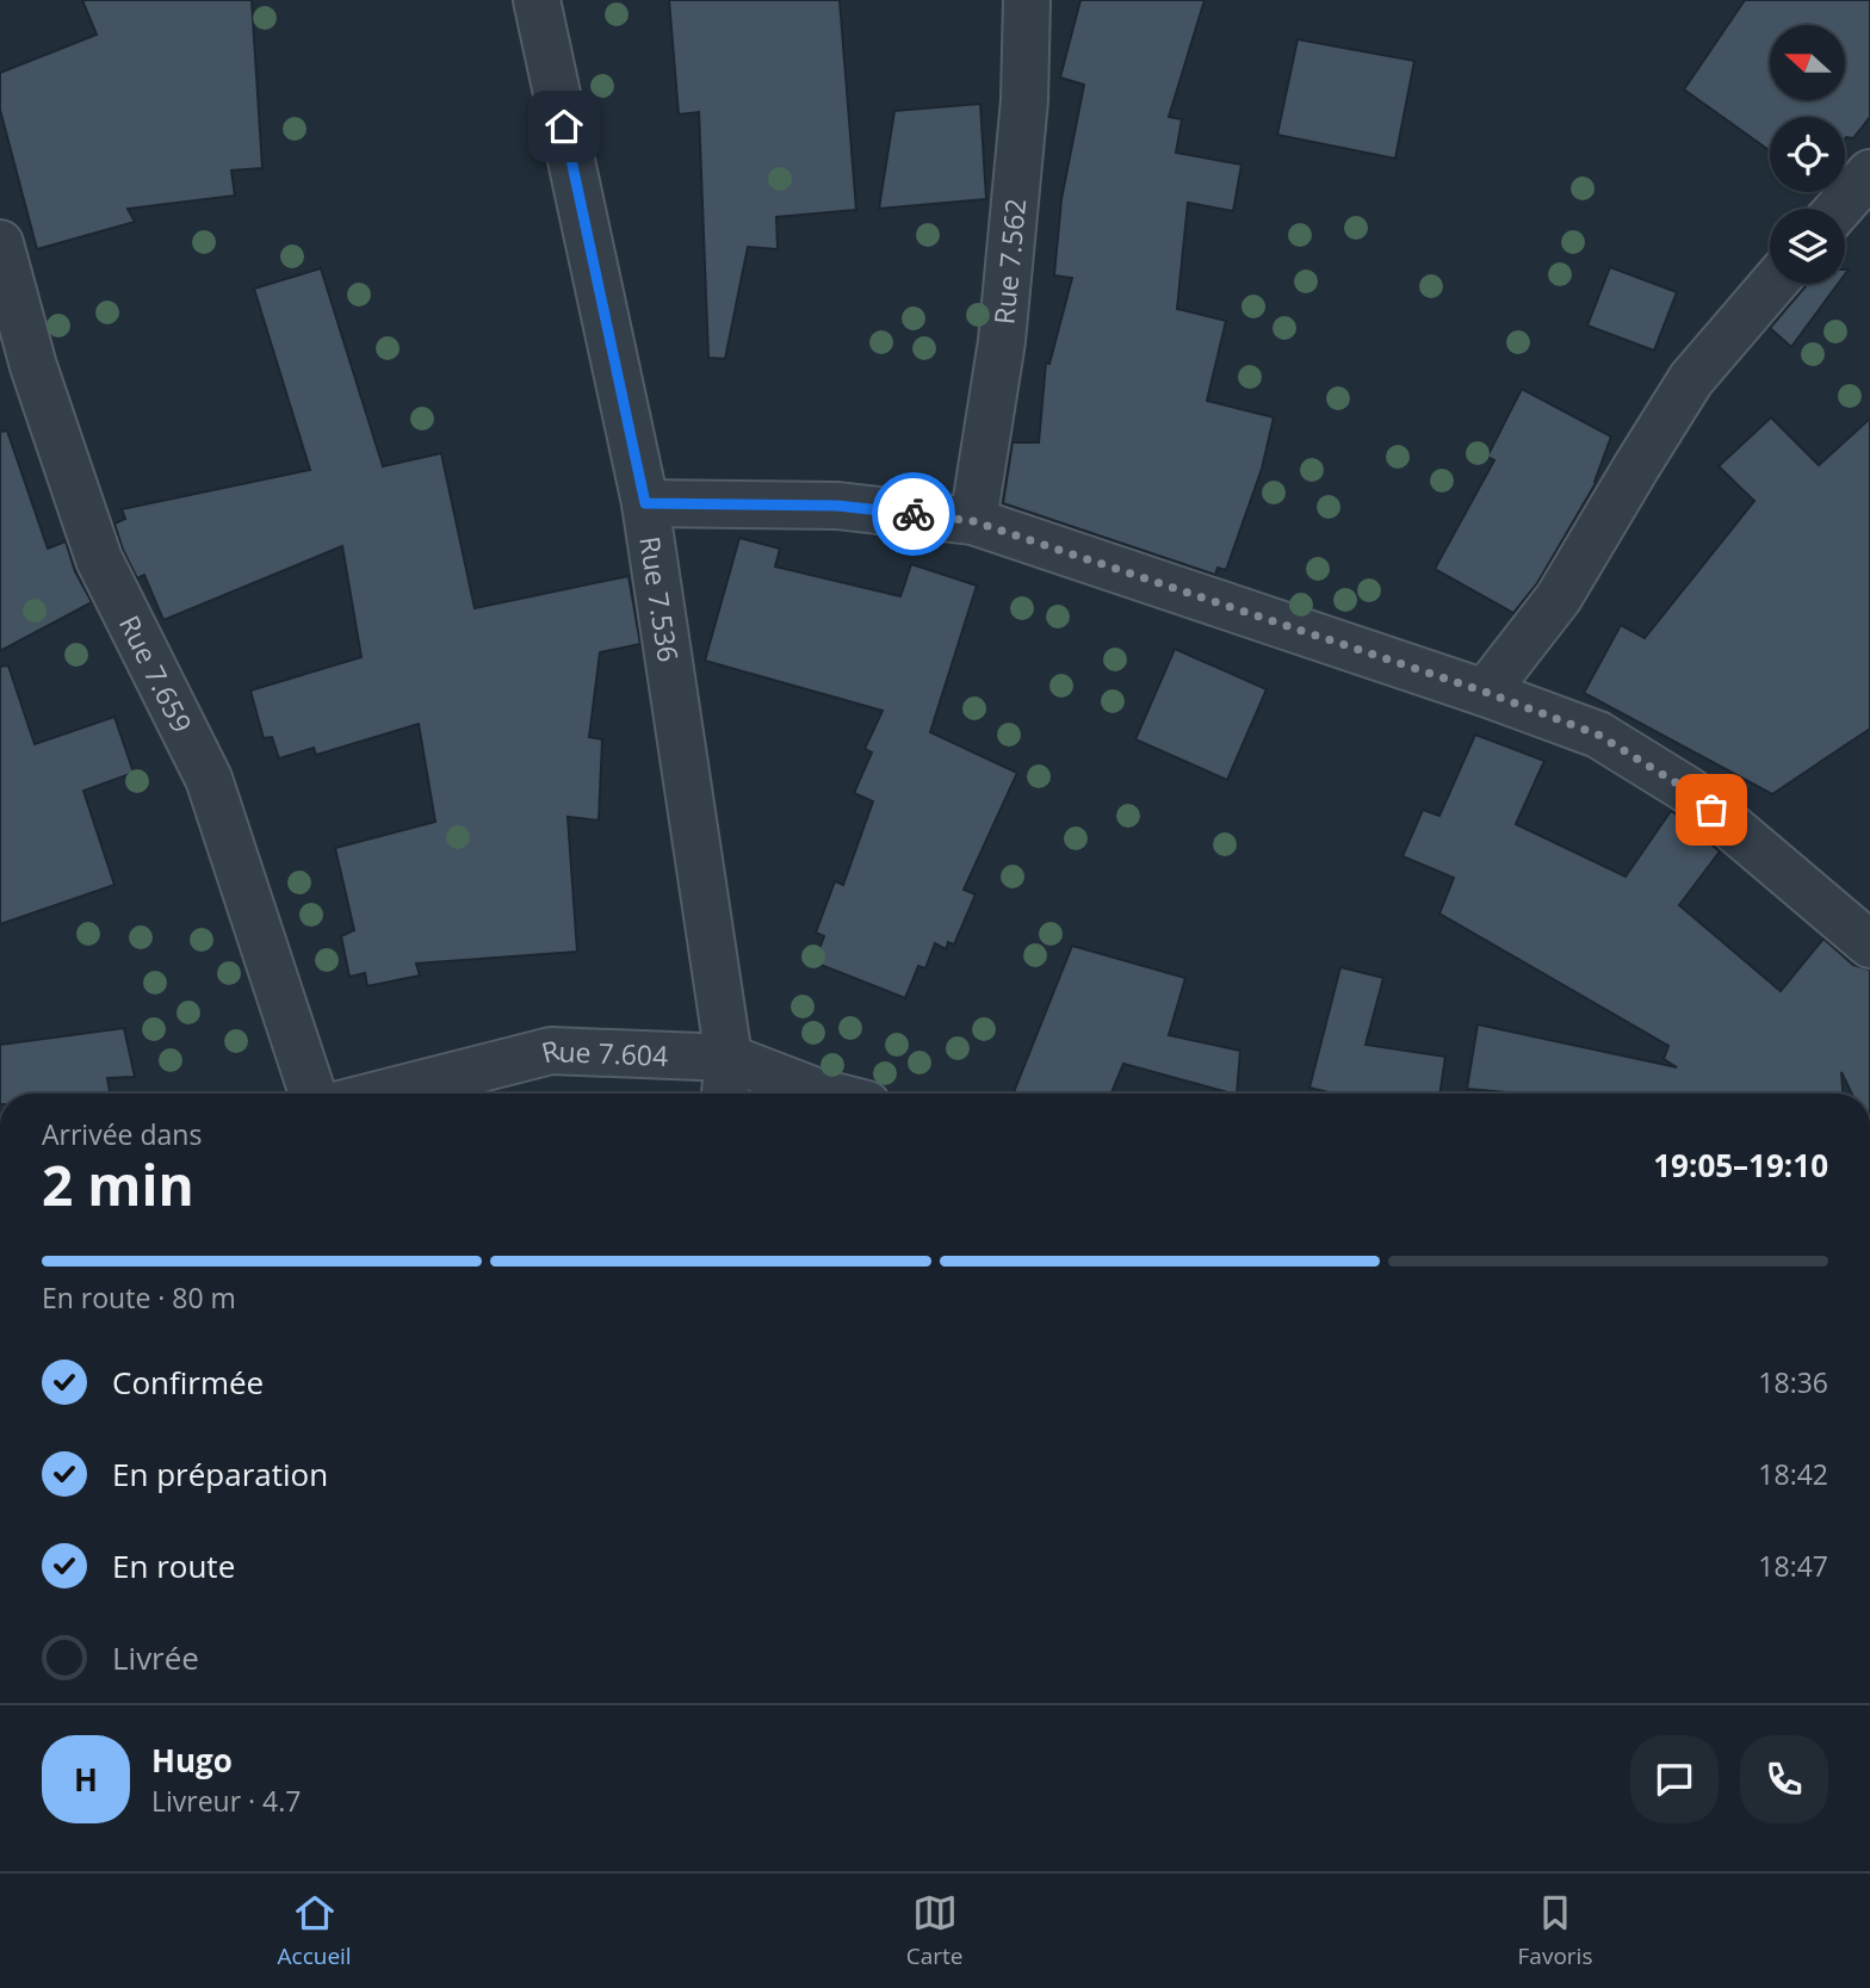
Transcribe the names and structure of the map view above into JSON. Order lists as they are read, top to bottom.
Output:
{
  "streets": {
    "street": [
      "Rue 7.562",
      "Rue 7.536",
      "Rue 7.659",
      "Rue 7.604"
    ]
  },
  "crossings": [
    ["Rue 7.536", "Rue 7.604"]
  ],
  "north": "left",
  "page": {
    "heading": ["2 min", "Arrivée dans", "19:05–19:10"],
    "panel": ["Hugo", "Livreur · 4.7"],
    "bar": "En route · 80 m",
    "list": [
      ["Confirmée", "18:36"],
      ["En préparation", "18:42"],
      ["En route", "18:47"],
      "Livrée"
    ],
    "round": "H",
    "tabs": ["Accueil", "Carte", "Favoris"]
  }
}
